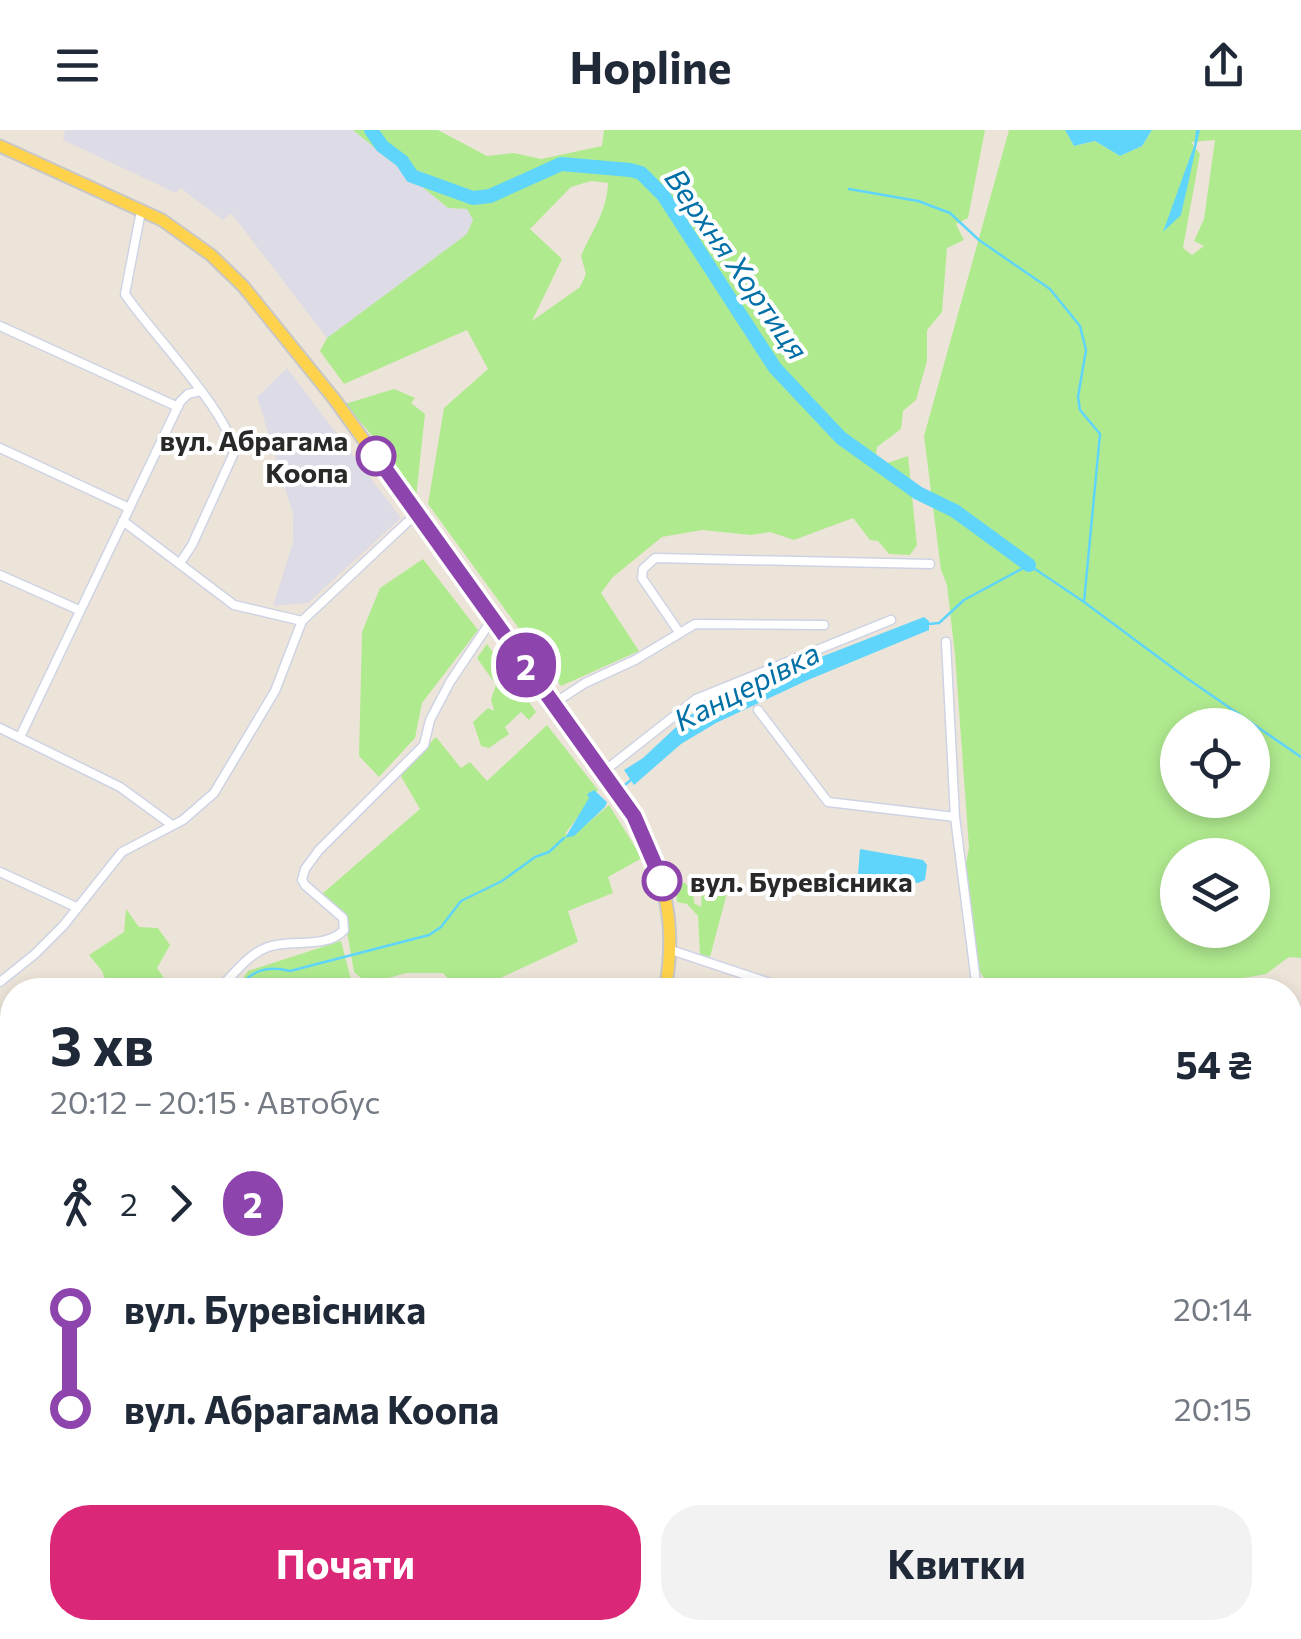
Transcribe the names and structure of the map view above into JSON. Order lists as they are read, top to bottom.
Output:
{
  "water": ["Верхня Хортиця", "Канцерівка"],
  "places": ["вул. Абрагама Коопа", "вул. Буревісника"],
  "lines": ["bus line 2"],
  "page": {
    "header": "Hopline",
    "on_map": "2",
    "heading": ["3 хв", "20:12 – 20:15 · Автобус", "54 ₴"],
    "legs": ["2", "2"],
    "list": [
      {
        "name": "вул. Буревісника",
        "value": "20:14"
      },
      {
        "name": "вул. Абрагама Коопа",
        "value": "20:15"
      }
    ],
    "buttons": ["Почати", "Квитки"]
  }
}
